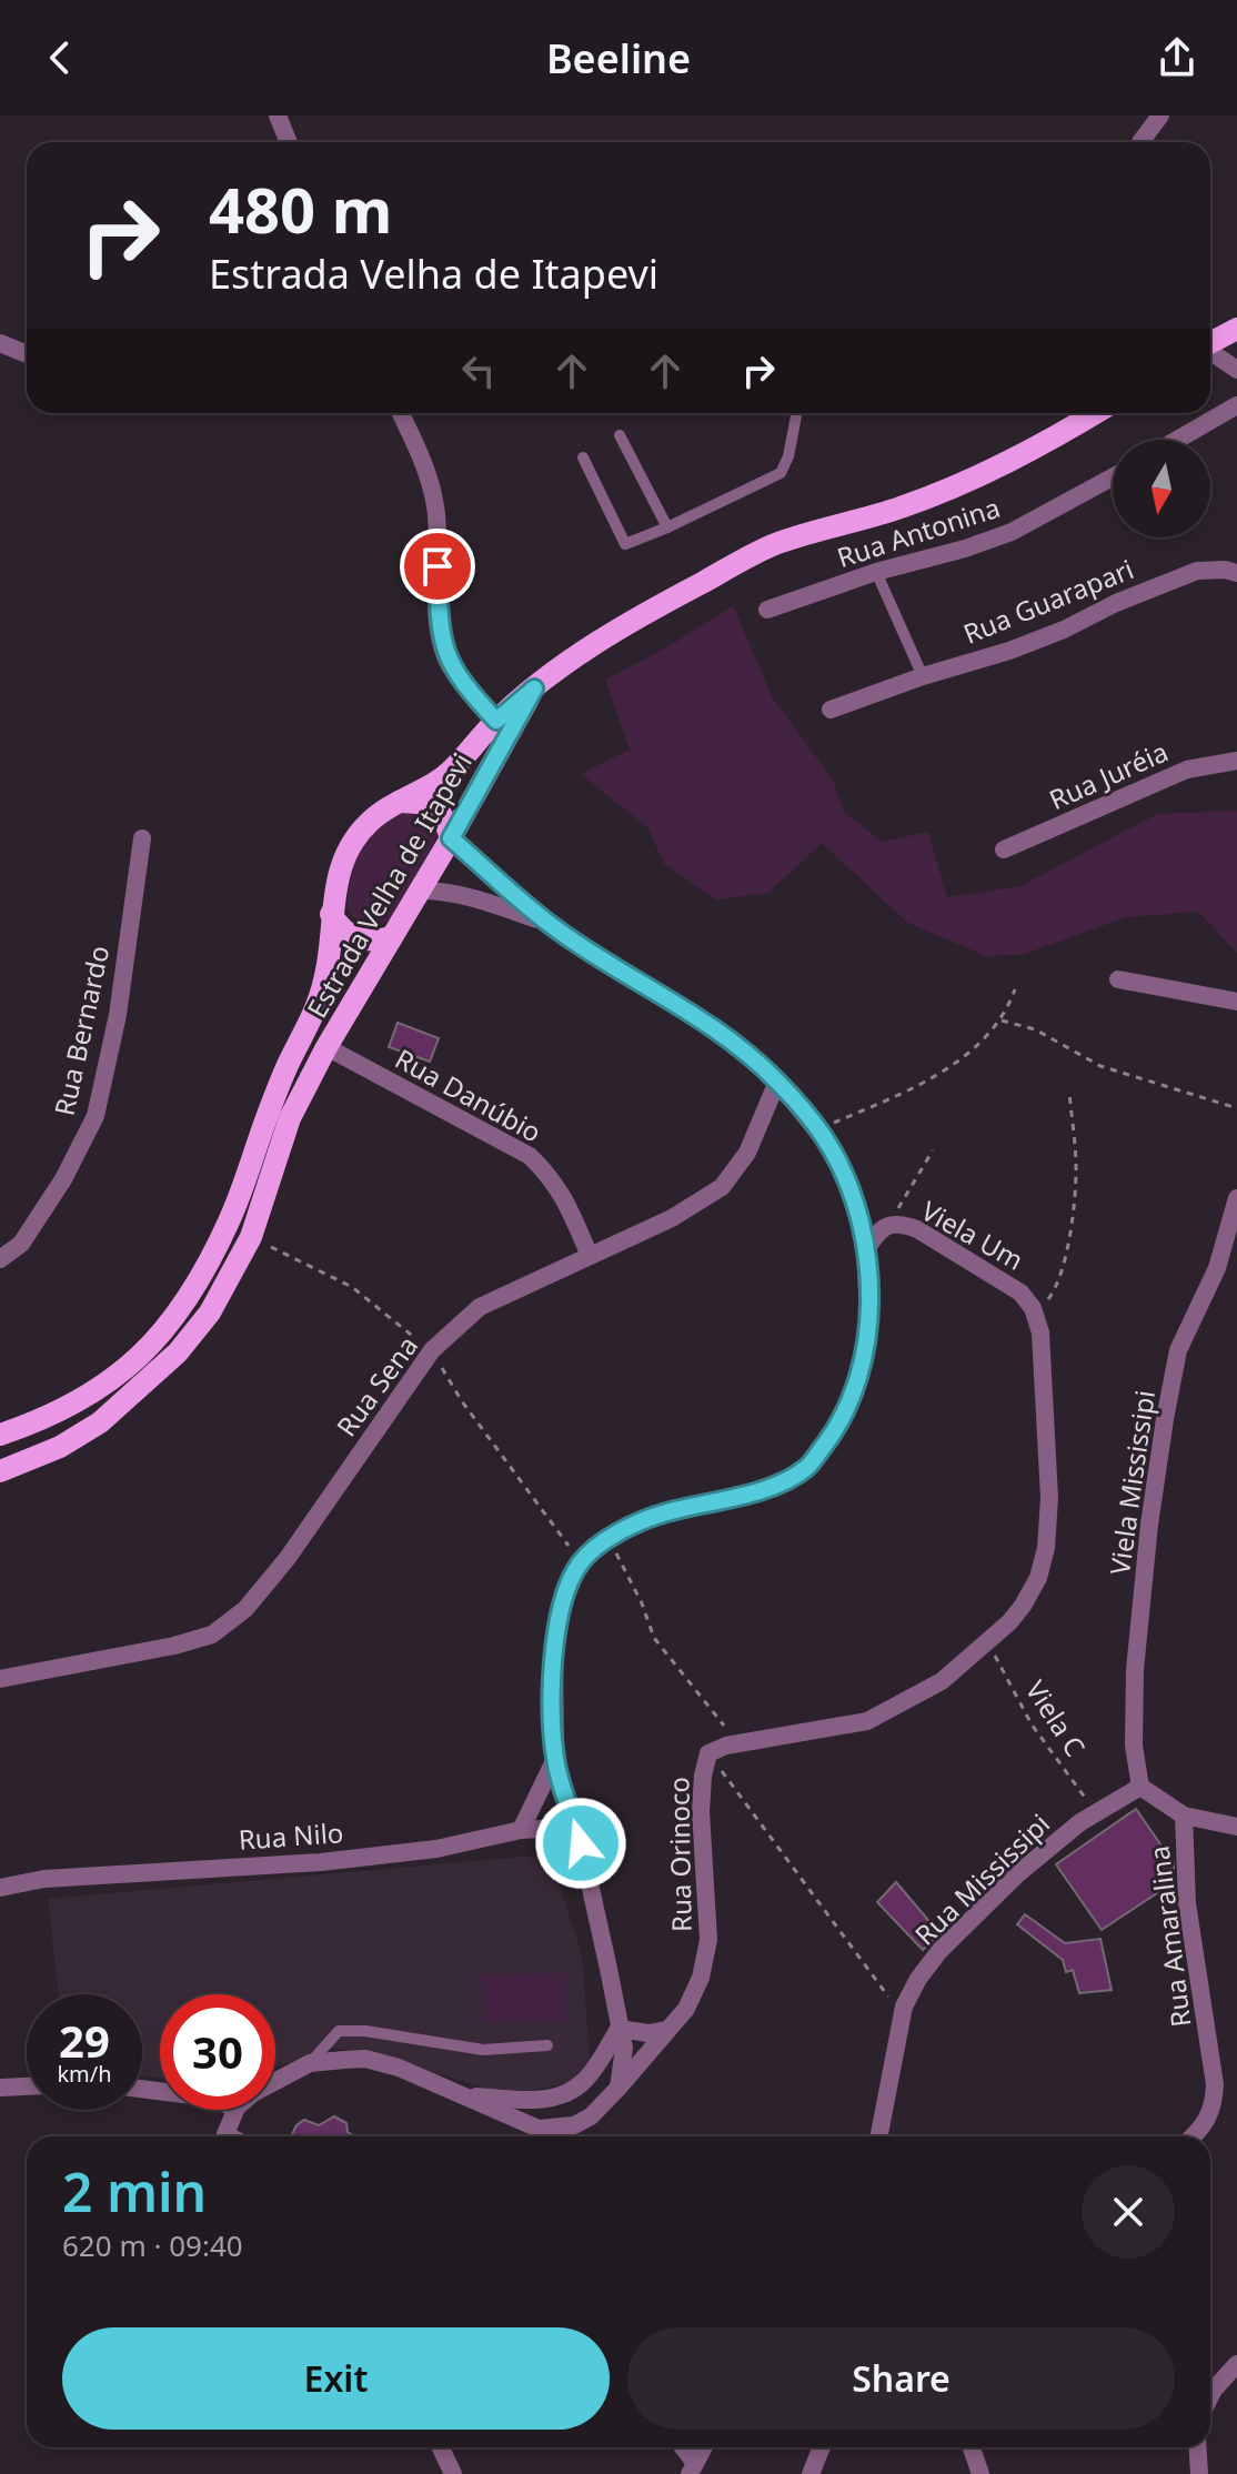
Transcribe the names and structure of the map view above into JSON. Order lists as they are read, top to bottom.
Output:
{
  "streets": {
    "main road": ["Estrada Velha de Itapevi"],
    "street": [
      "Rua Antonina",
      "Rua Guarapari",
      "Rua Juréia",
      "Rua Bernardo",
      "Rua Danúbio",
      "Viela Um",
      "Rua Sena",
      "Viela Mississipi",
      "Rua Nilo",
      "Rua Orinoco",
      "Rua Mississipi",
      "Rua Amaralina"
    ],
    "path": ["Viela C"]
  },
  "crossings": [
    ["Estrada Velha de Itapevi", "Rua Danúbio"],
    ["Rua Danúbio", "Rua Sena"],
    ["Viela Um", "Rua Orinoco"],
    ["Viela Mississipi", "Rua Mississipi"],
    ["Viela C", "Rua Orinoco"],
    ["Viela C", "Rua Mississipi"]
  ],
  "north": "bottom",
  "page": {
    "header": "Beeline",
    "turn": ["480 m", "Estrada Velha de Itapevi"],
    "speed": "29 km/h",
    "limit": "30",
    "heading": ["2 min", "620 m · 09:40"],
    "buttons": ["Exit", "Share"]
  }
}
